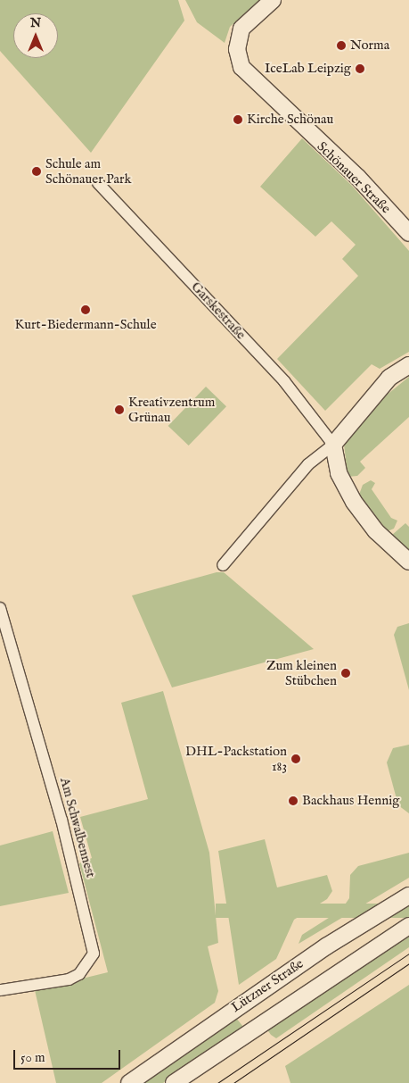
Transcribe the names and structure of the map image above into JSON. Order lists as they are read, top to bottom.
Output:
{
  "streets": {
    "main road": ["Schönauer Straße", "Garskestraße", "Lützner Straße"],
    "street": ["Am Schwalbennest"]
  },
  "places": [
    "Norma",
    "IceLab Leipzig",
    "Kirche Schönau",
    "Schule am Schönauer Park",
    "Kurt-Biedermann-Schule",
    "Kreativzentrum Grünau",
    "Zum kleinen Stübchen",
    "DHL-Packstation 183",
    "Backhaus Hennig"
  ],
  "scale_bar": "50 m",
  "north": "top"
}
